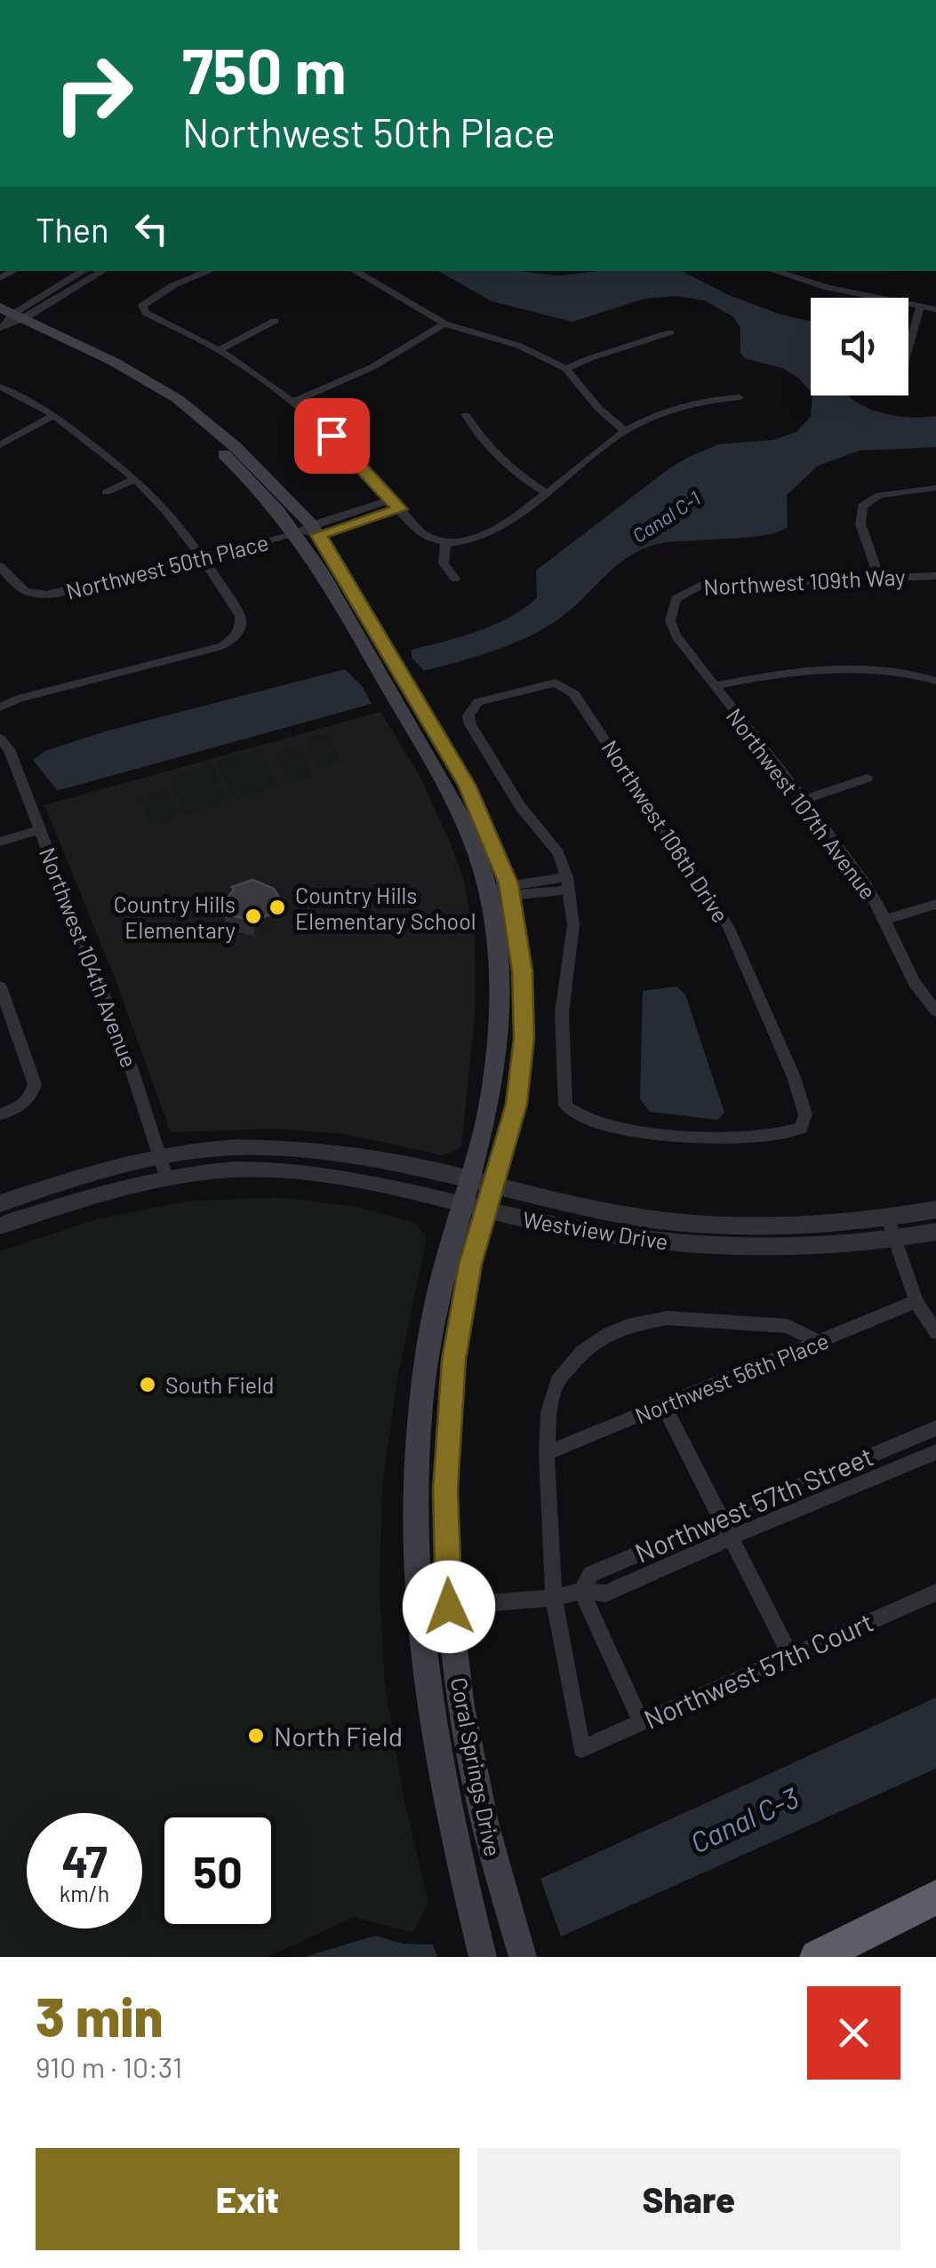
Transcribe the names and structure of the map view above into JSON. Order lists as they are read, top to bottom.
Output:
{
  "streets": {
    "main road": ["Coral Springs Drive"],
    "street": [
      "Northwest 50th Place",
      "Northwest 109th Way",
      "Northwest 107th Avenue",
      "Northwest 106th Drive",
      "Northwest 104th Avenue",
      "Westview Drive",
      "Northwest 56th Place",
      "Northwest 57th Street",
      "Northwest 57th Court"
    ]
  },
  "crossings": [
    ["Northwest 50th Place", "Coral Springs Drive"],
    ["Northwest 109th Way", "Northwest 107th Avenue"],
    ["Northwest 104th Avenue", "Westview Drive"],
    ["Westview Drive", "Coral Springs Drive"],
    ["Northwest 57th Street", "Northwest 57th Court"],
    ["Northwest 57th Street", "Coral Springs Drive"]
  ],
  "water": ["Canal C-1", "Canal C-3"],
  "places": [
    "Country Hills Elementary School",
    "Country Hills Elementary",
    "South Field",
    "North Field"
  ],
  "page": {
    "turn": ["750 m", "Northwest 50th Place"],
    "then": "Then",
    "speed": "47 km/h",
    "limit": "50",
    "heading": ["3 min", "910 m · 10:31"],
    "buttons": ["Exit", "Share"]
  }
}
